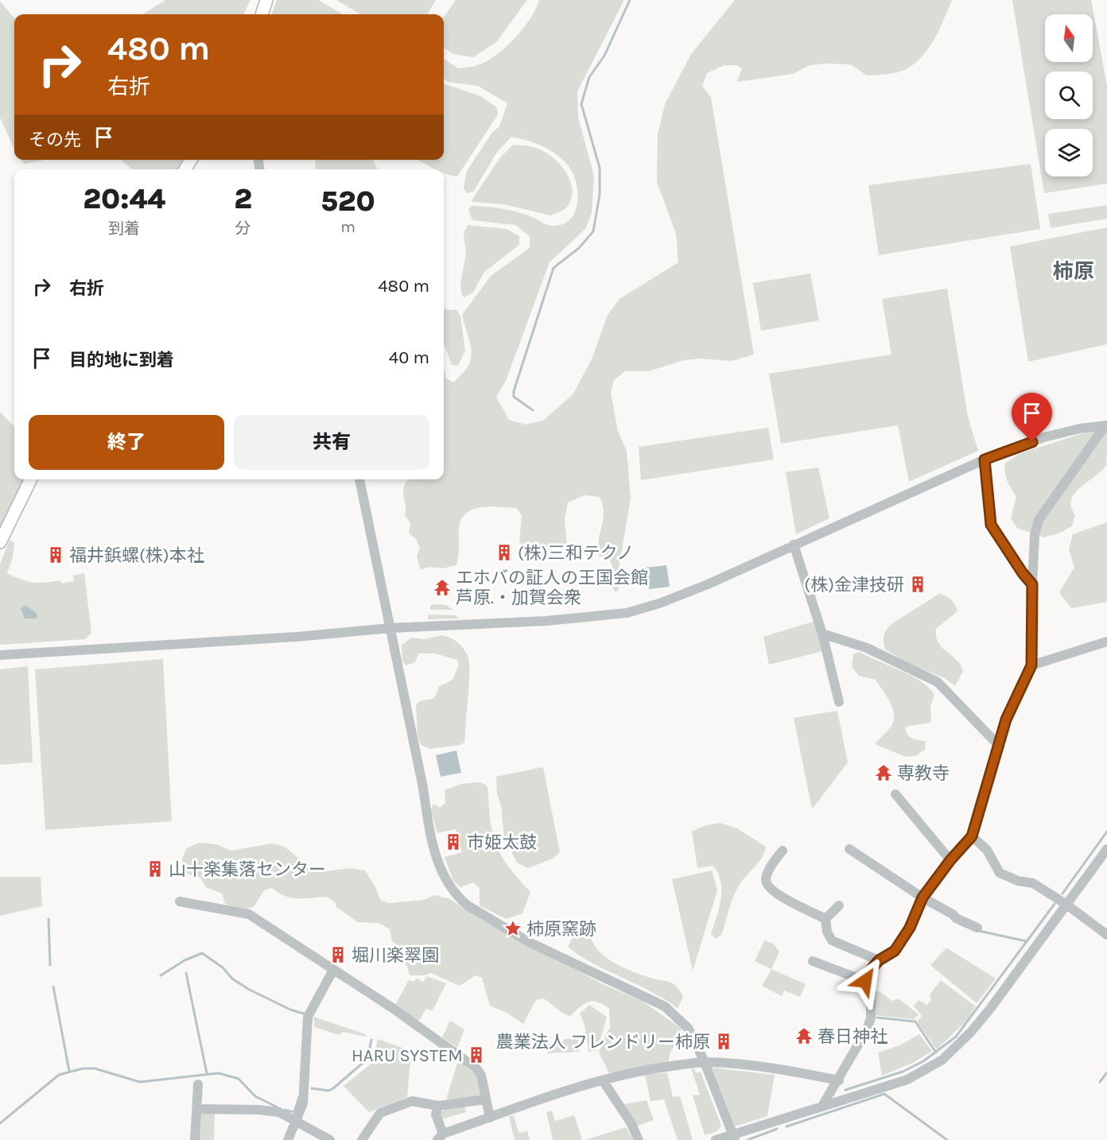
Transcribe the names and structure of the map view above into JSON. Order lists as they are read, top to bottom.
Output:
{
  "districts": ["柿原"],
  "places": {
    "building": [
      "(株)三和テクノ",
      "福井鋲螺(株)本社",
      "(株)金津技研",
      "市姫太鼓",
      "山十楽集落センター",
      "堀川楽翠園",
      "農業法人 フレンドリー柿原",
      "HARU SYSTEM"
    ],
    "temple": ["エホバの証人の王国会館 芦原.・加賀会衆", "専教寺", "春日神社"],
    "place": ["柿原窯跡"]
  },
  "north": "top",
  "page": {
    "turn": ["480 m", "右折"],
    "then": "その先",
    "eta": [
      "20:44",
      "到着",
      "2",
      "分",
      "520",
      "m"
    ],
    "list": [
      {
        "name": "右折",
        "value": "480 m"
      },
      {
        "name": "目的地に到着",
        "value": "40 m"
      }
    ],
    "buttons": ["終了", "共有"]
  }
}
